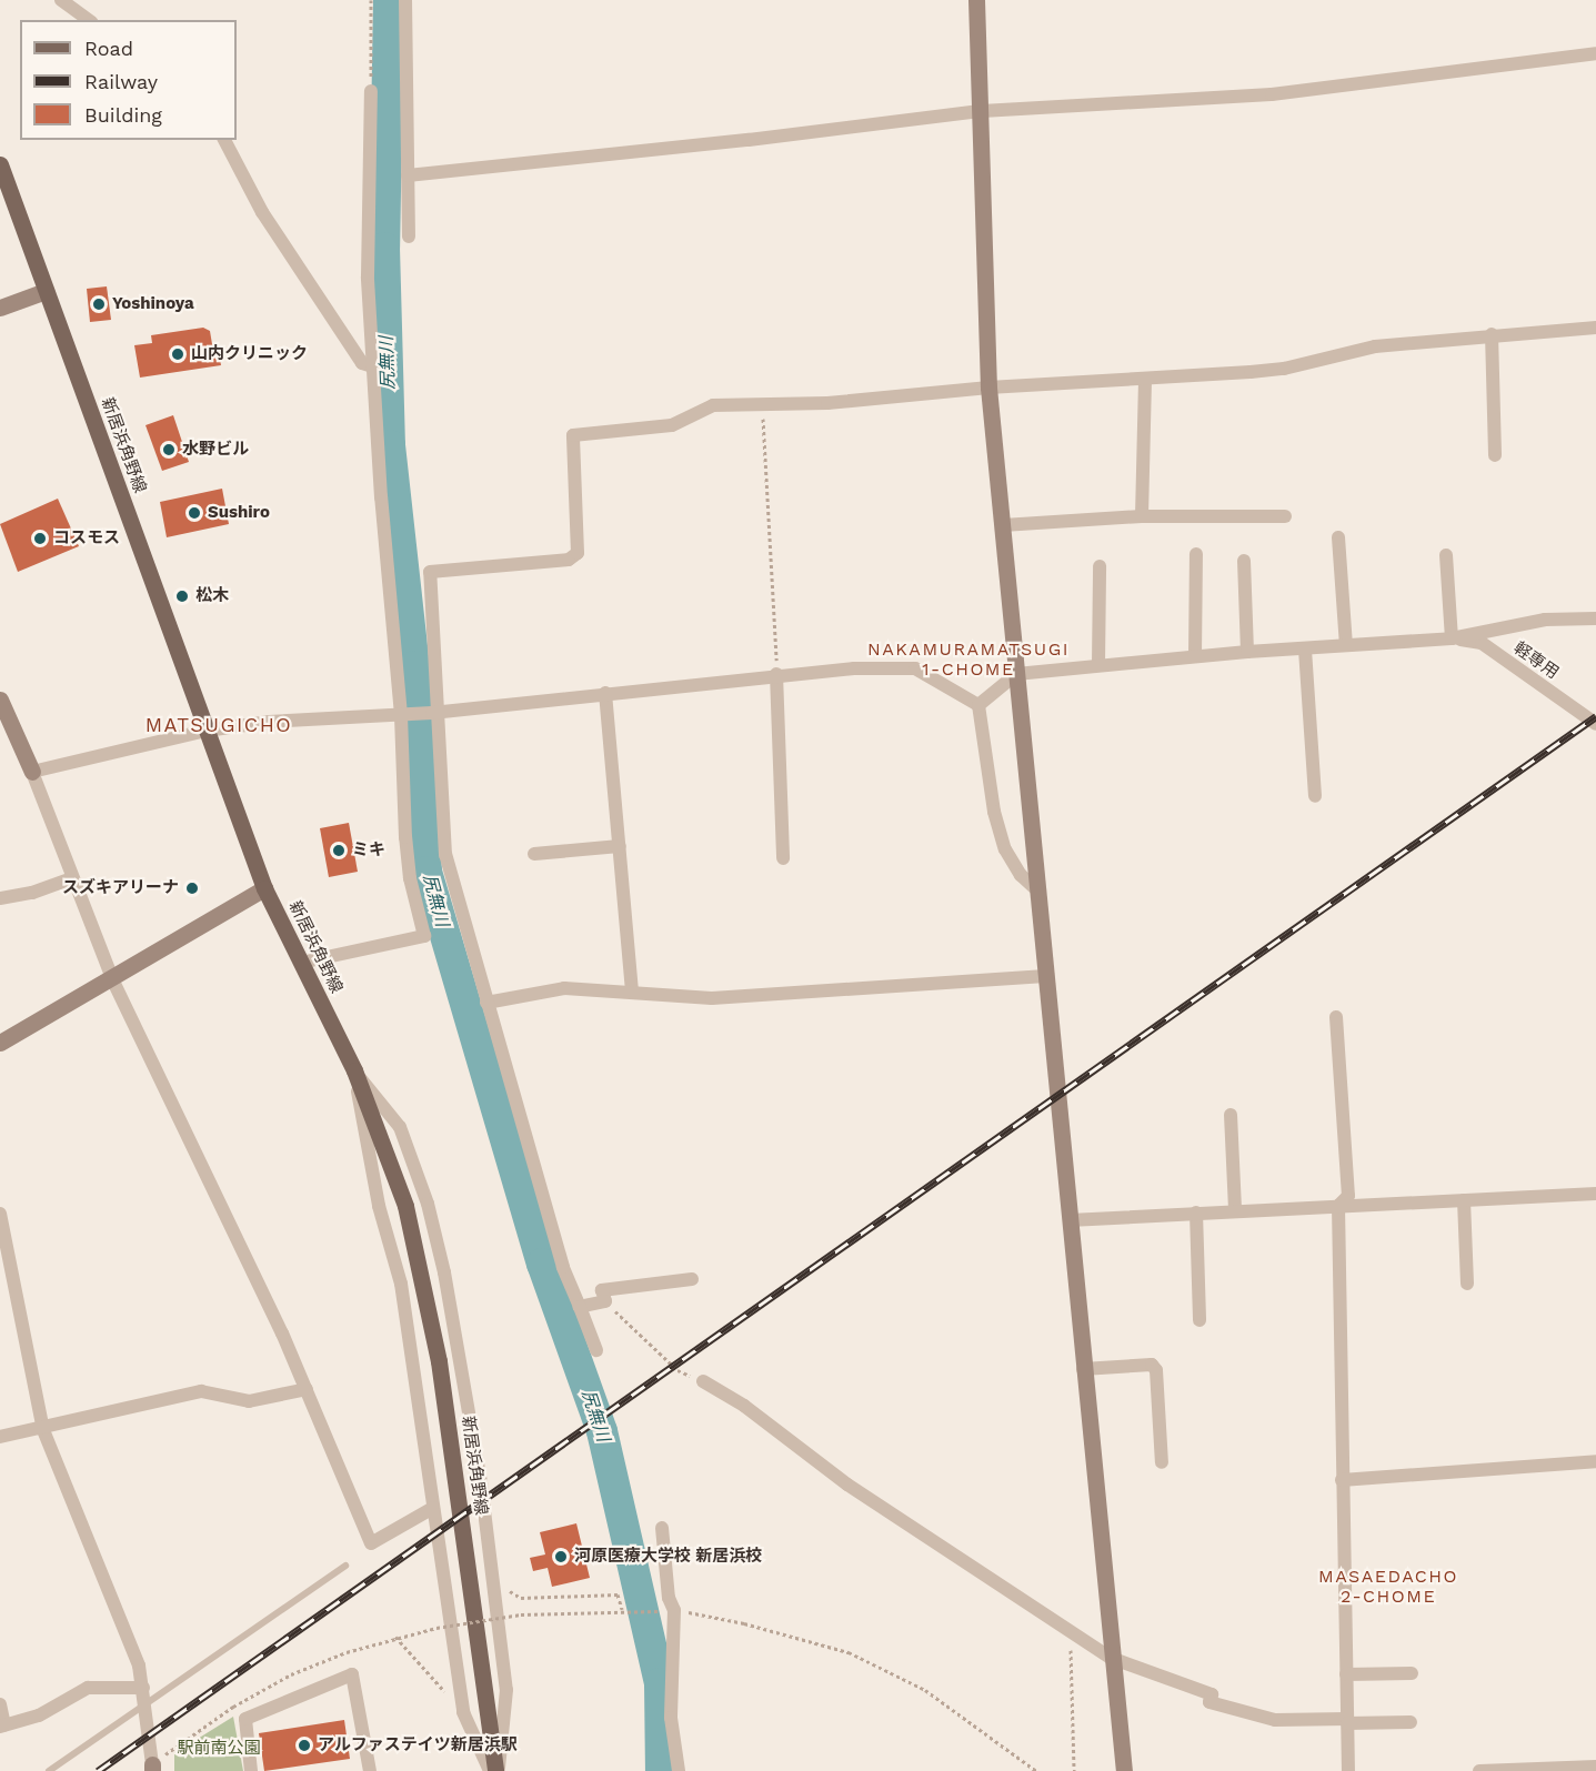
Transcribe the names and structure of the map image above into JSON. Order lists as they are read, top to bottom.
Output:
{
  "streets": {
    "main road": ["新居浜角野線"],
    "street": ["軽専用"]
  },
  "districts": ["NAKAMURAMATSUGI 1-CHOME", "MATSUGICHO", "MASAEDACHO 2-CHOME"],
  "water": ["尻無川"],
  "parks": ["駅前南公園"],
  "places": [
    "Yoshinoya",
    "山内クリニック",
    "水野ビル",
    "Sushiro",
    "コスモス",
    "松木",
    "ミキ",
    "スズキアリーナ",
    "河原医療大学校 新居浜校",
    "アルファステイツ新居浜駅"
  ],
  "legend": ["Road", "Railway", "Building"]
}
